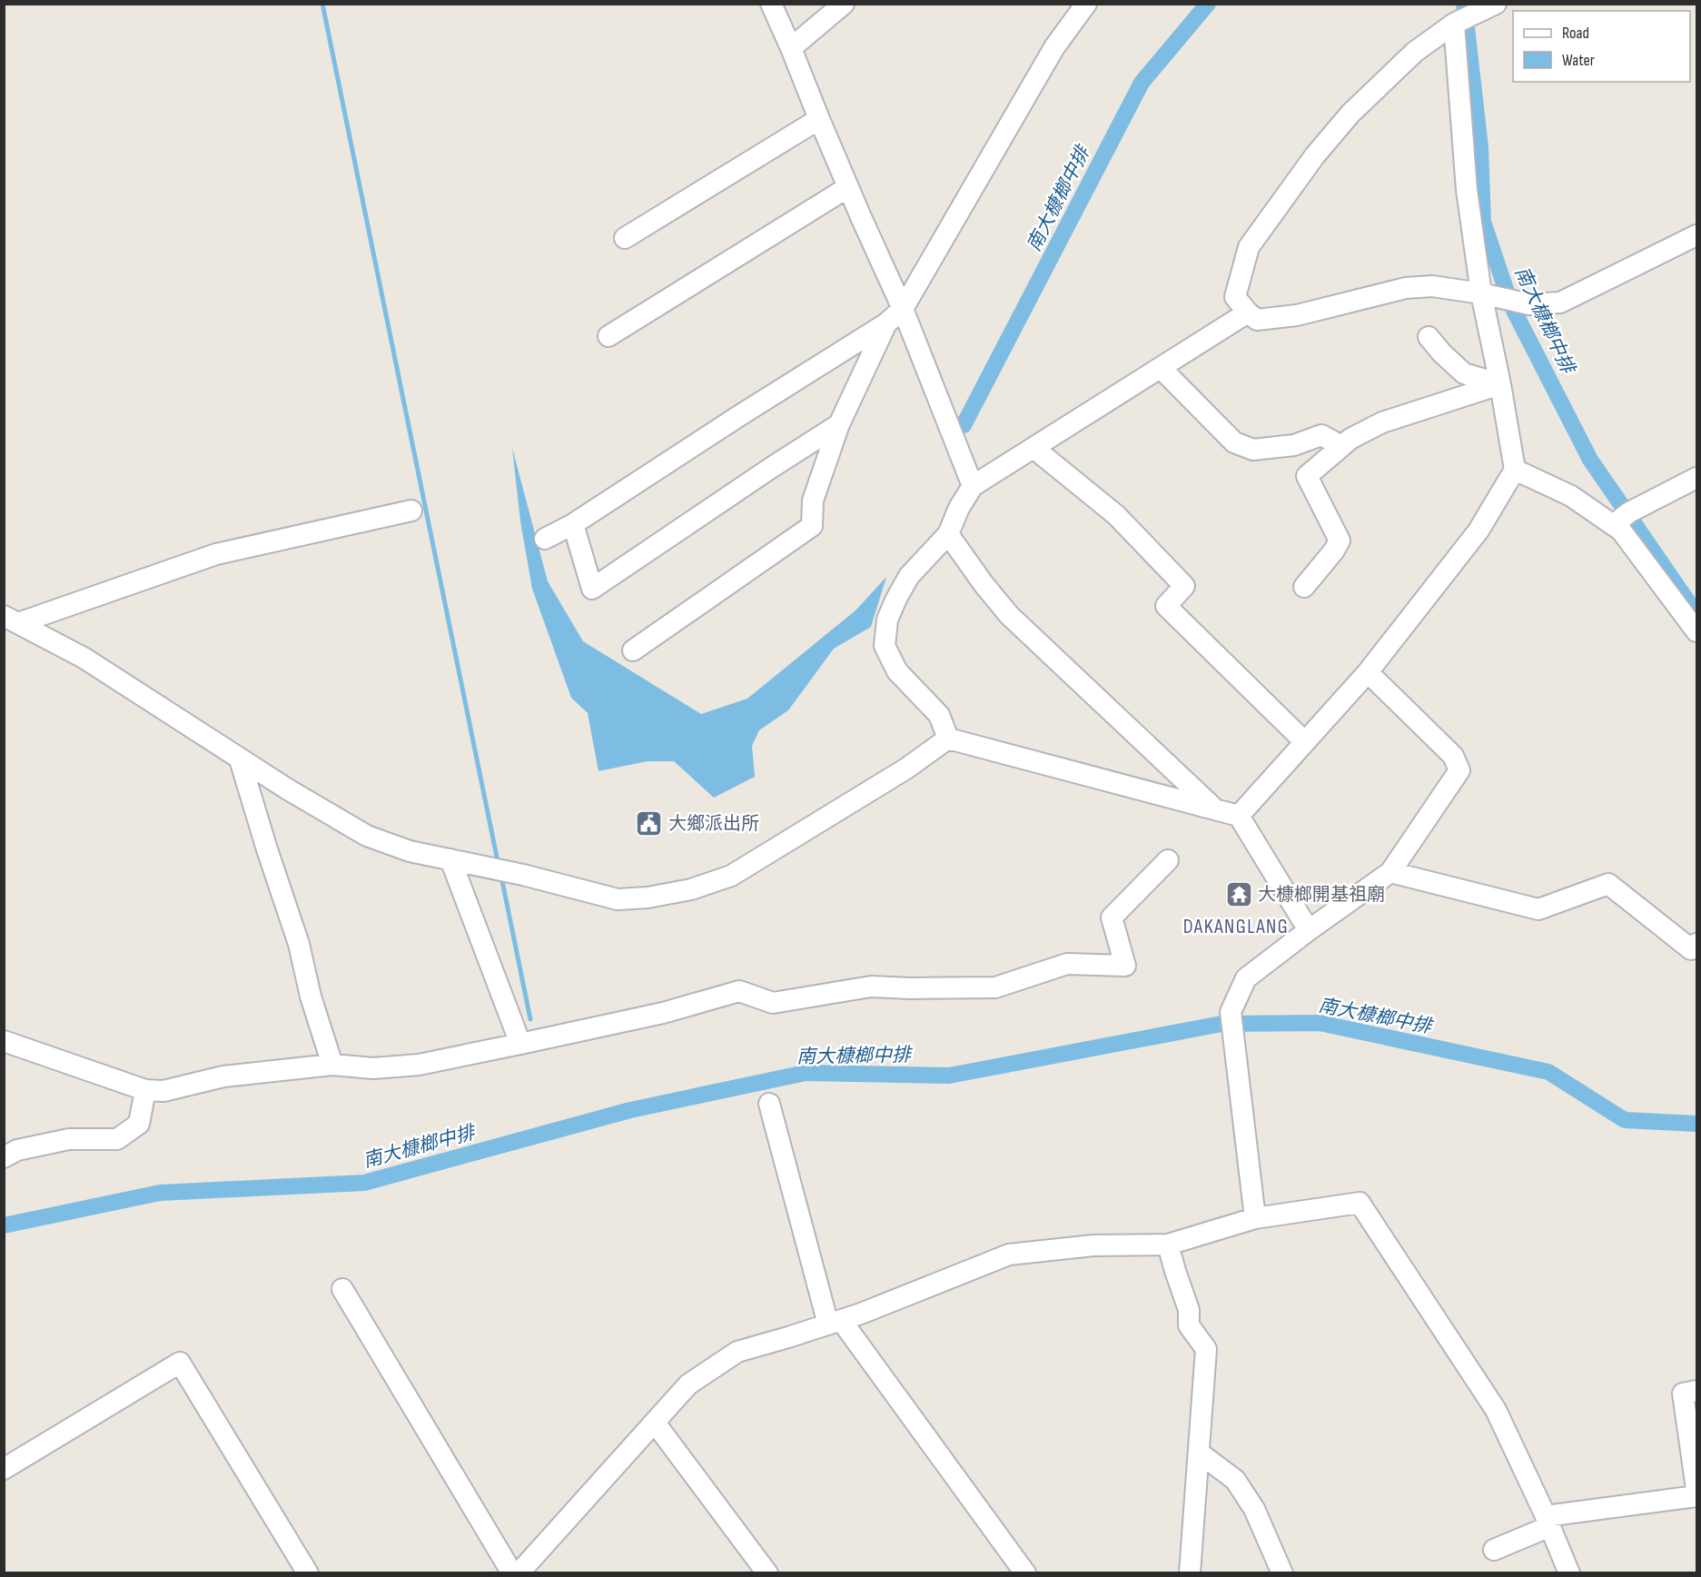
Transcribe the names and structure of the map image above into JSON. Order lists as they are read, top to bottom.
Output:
{
  "districts": ["DAKANGLANG"],
  "water": ["南大槺榔中排"],
  "places": {
    "public building": ["大鄉派出所"],
    "temple": ["大槺榔開基祖廟"]
  },
  "legend": ["Road", "Water"]
}
